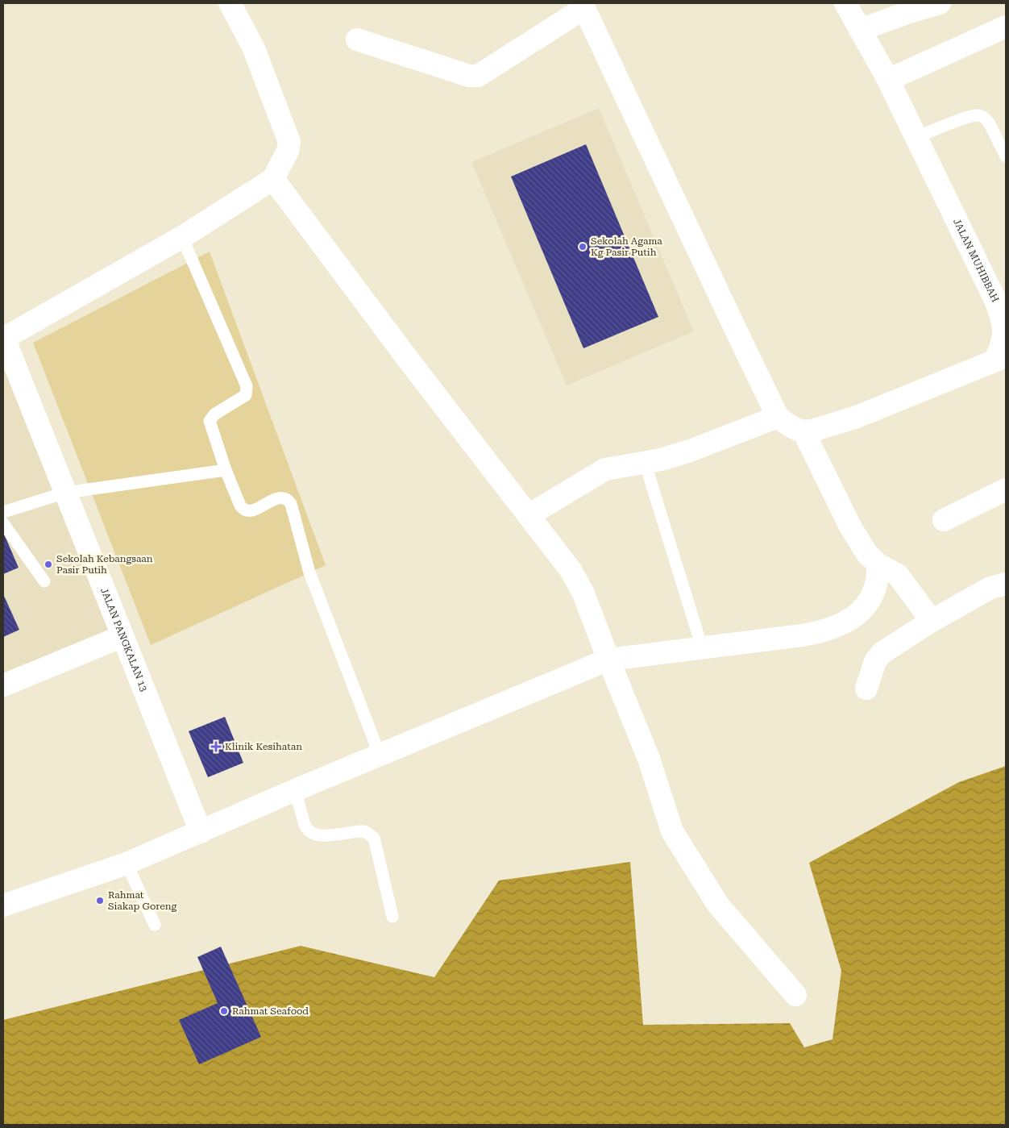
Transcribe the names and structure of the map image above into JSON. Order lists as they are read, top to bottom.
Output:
{
  "streets": {
    "street": ["JALAN MUHIBBAH", "JALAN PANGKALAN 13"]
  },
  "places": {
    "other": [
      "Sekolah Agama Kg Pasir Putih",
      "Sekolah Kebangsaan Pasir Putih",
      "Rahmat Siakap Goreng",
      "Rahmat Seafood"
    ],
    "health": ["Klinik Kesihatan"]
  }
}
